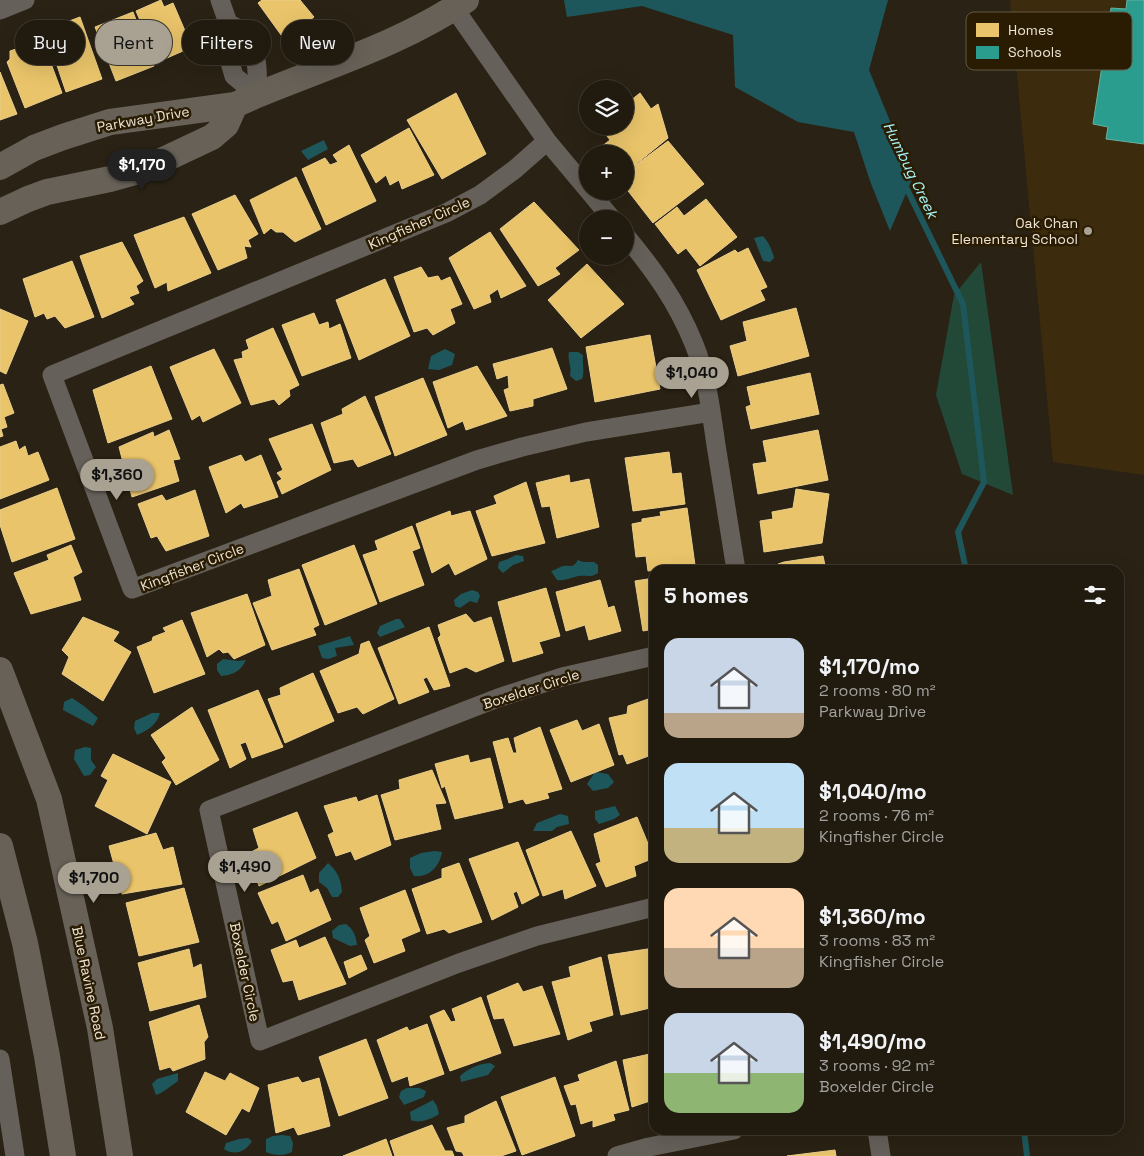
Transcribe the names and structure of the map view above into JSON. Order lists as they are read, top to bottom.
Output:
{
  "streets": {
    "main road": ["Parkway Drive", "Blue Ravine Road"],
    "street": ["Kingfisher Circle", "Boxelder Circle"]
  },
  "water": ["Humbug Creek"],
  "places": ["Oak Chan Elementary School"],
  "legend": ["Homes", "Schools"],
  "page": {
    "chip": [
      "Buy",
      "Rent",
      "Filters",
      "New"
    ],
    "map_buttons": ["+", "−"],
    "price": [
      "$1,170",
      "$1,040",
      "$1,360",
      "$1,490",
      "$1,700"
    ],
    "heading": "5 homes",
    "list": [
      {
        "name": "$1,170/mo",
        "note": "2 rooms · 80 m² · Parkway Drive"
      },
      {
        "name": "$1,040/mo",
        "note": "2 rooms · 76 m² · Kingfisher Circle"
      },
      {
        "name": "$1,360/mo",
        "note": "3 rooms · 83 m² · Kingfisher Circle"
      },
      {
        "name": "$1,490/mo",
        "note": "3 rooms · 92 m² · Boxelder Circle"
      }
    ]
  }
}
